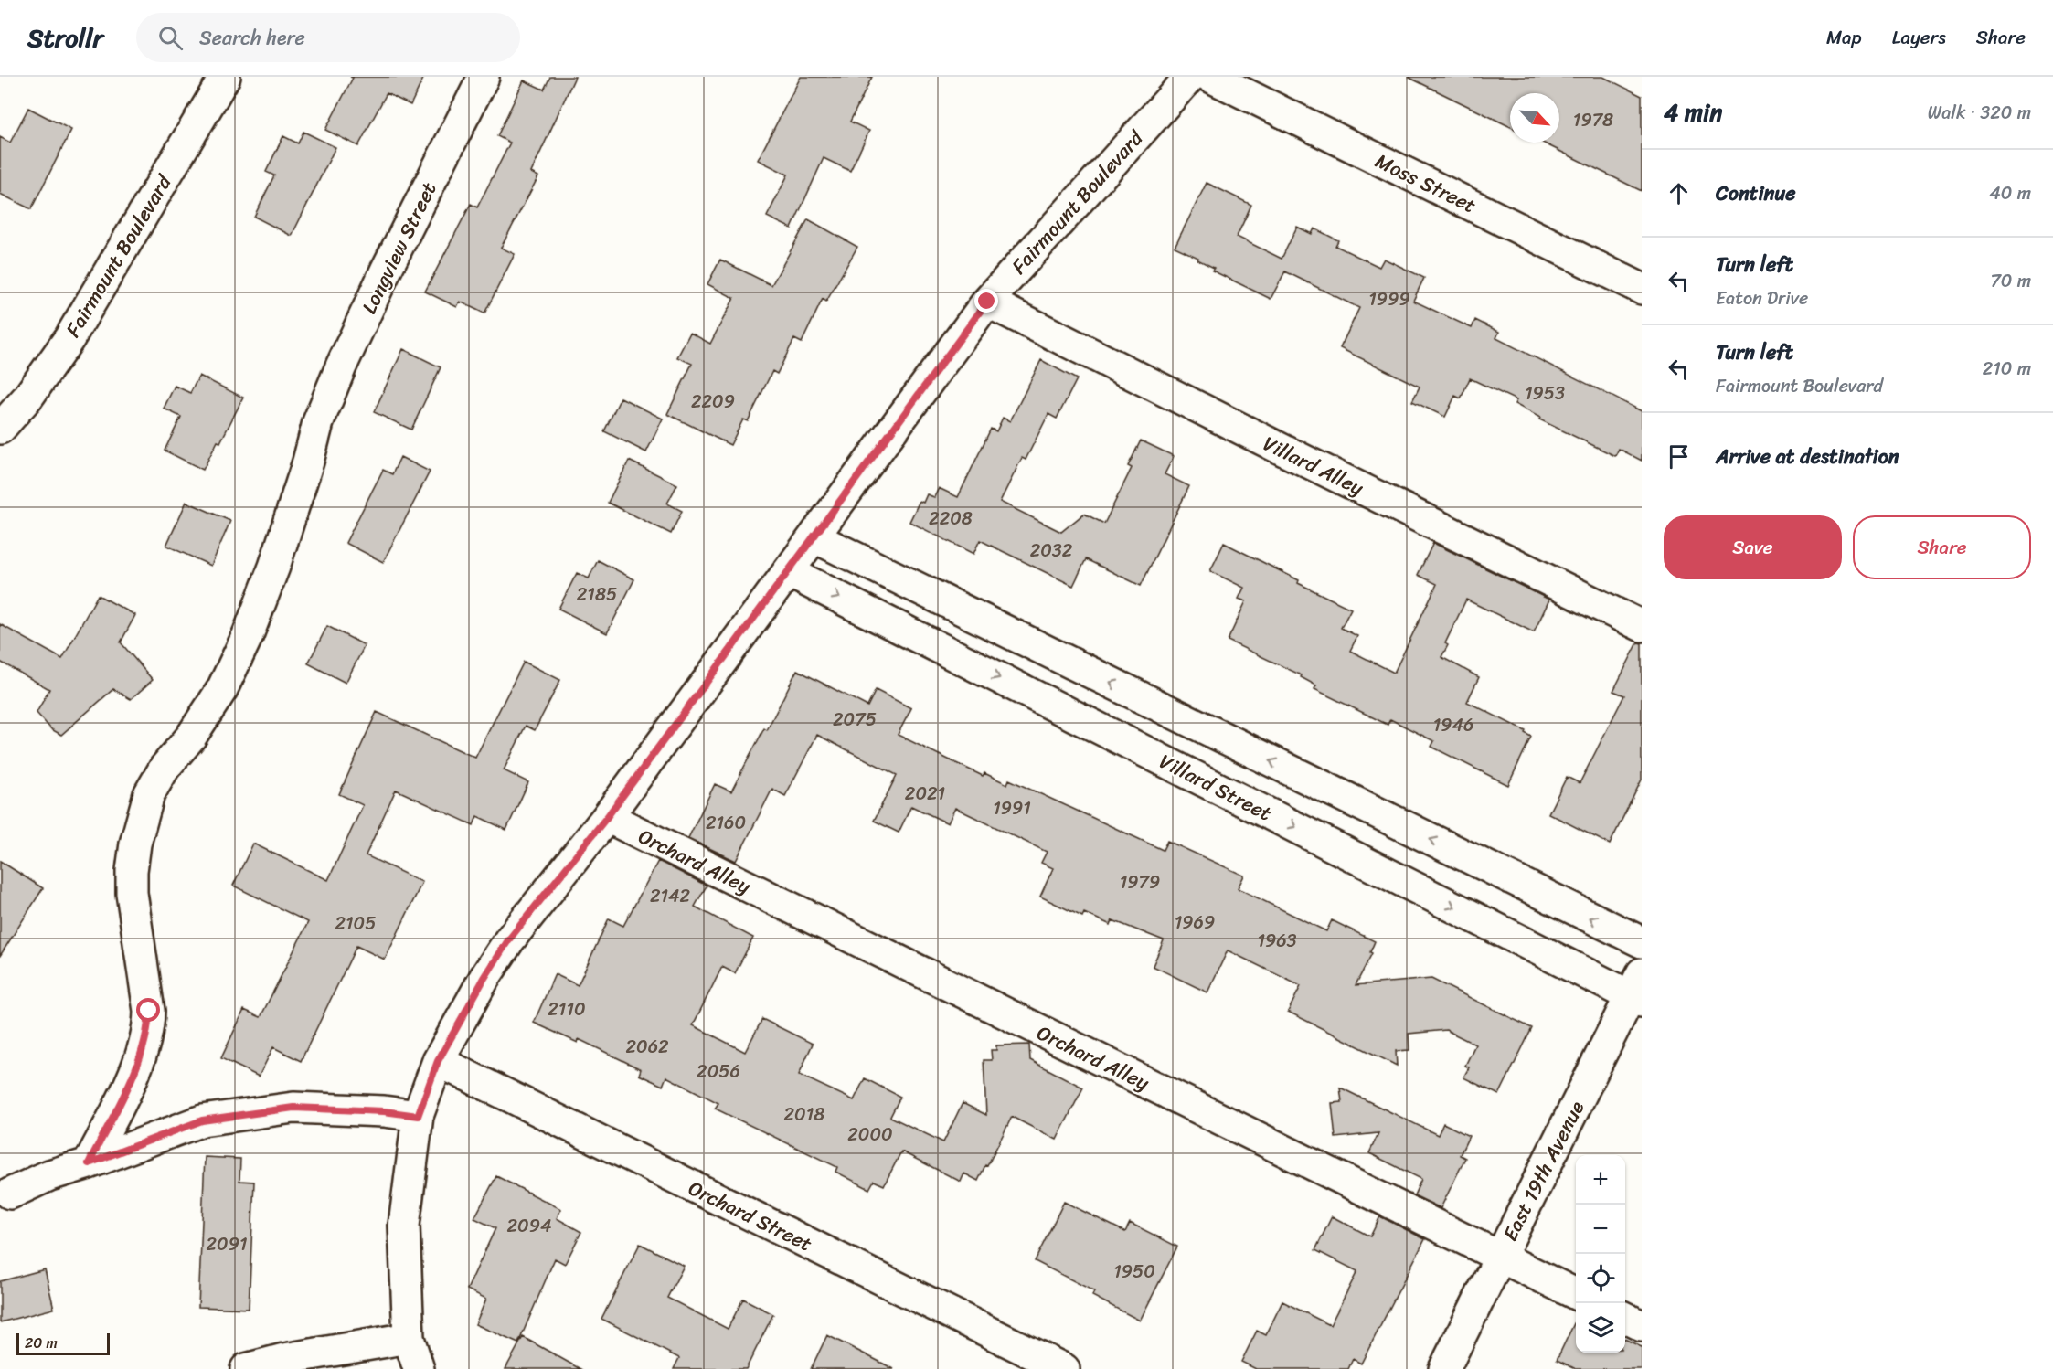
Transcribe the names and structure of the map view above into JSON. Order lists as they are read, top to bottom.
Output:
{
  "streets": {
    "street": [
      "Moss Street",
      "Fairmount Boulevard",
      "Longview Street",
      "Villard Alley",
      "Villard Street",
      "Orchard Alley",
      "East 19th Avenue",
      "Orchard Street"
    ]
  },
  "crossings": [
    ["Fairmount Boulevard", "Villard Alley"],
    ["Fairmount Boulevard", "Villard Street"],
    ["Fairmount Boulevard", "Orchard Alley"],
    ["Fairmount Boulevard", "Orchard Street"],
    ["Villard Street", "East 19th Avenue"],
    ["Orchard Alley", "East 19th Avenue"]
  ],
  "house_numbers": [
    "1978",
    "1999",
    "1953",
    "2209",
    "2208",
    "2032",
    "2185",
    "2075",
    "1946",
    "2021",
    "1991",
    "2160",
    "1979",
    "2142",
    "1969",
    "2105",
    "1963",
    "2110",
    "2062",
    "2056",
    "2018",
    "2000",
    "2094",
    "2091",
    "1950"
  ],
  "scale_bar": "20 m",
  "north": "bottom right",
  "page": {
    "header": "Strollr",
    "search": "Search here",
    "nav": ["Map", "Layers", "Share"],
    "heading": ["4 min", "Walk · 320 m"],
    "list": [
      ["Continue", "40 m"],
      ["Turn left", "Eaton Drive", "70 m"],
      ["Turn left", "Fairmount Boulevard", "210 m"],
      "Arrive at destination"
    ],
    "buttons": ["Save", "Share"],
    "map_buttons": ["+", "−"],
    "scale": "20 m"
  }
}
